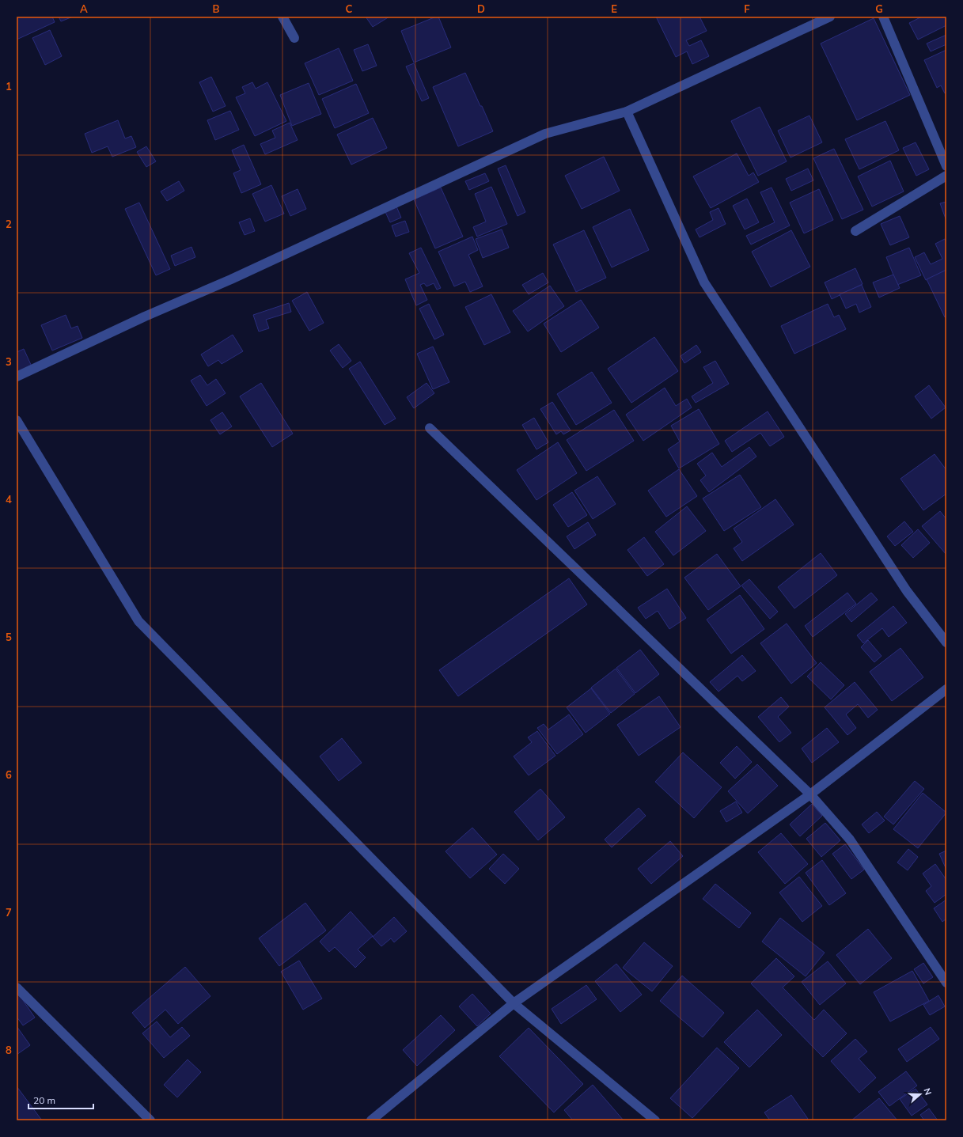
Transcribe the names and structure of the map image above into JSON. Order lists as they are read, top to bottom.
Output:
{
  "scale_bar": "20 m",
  "north": "right",
  "grid": {
    "columns": [
      "A",
      "B",
      "C",
      "D",
      "E",
      "F",
      "G"
    ],
    "rows": [
      "1",
      "2",
      "3",
      "4",
      "5",
      "6",
      "7",
      "8"
    ]
  }
}
